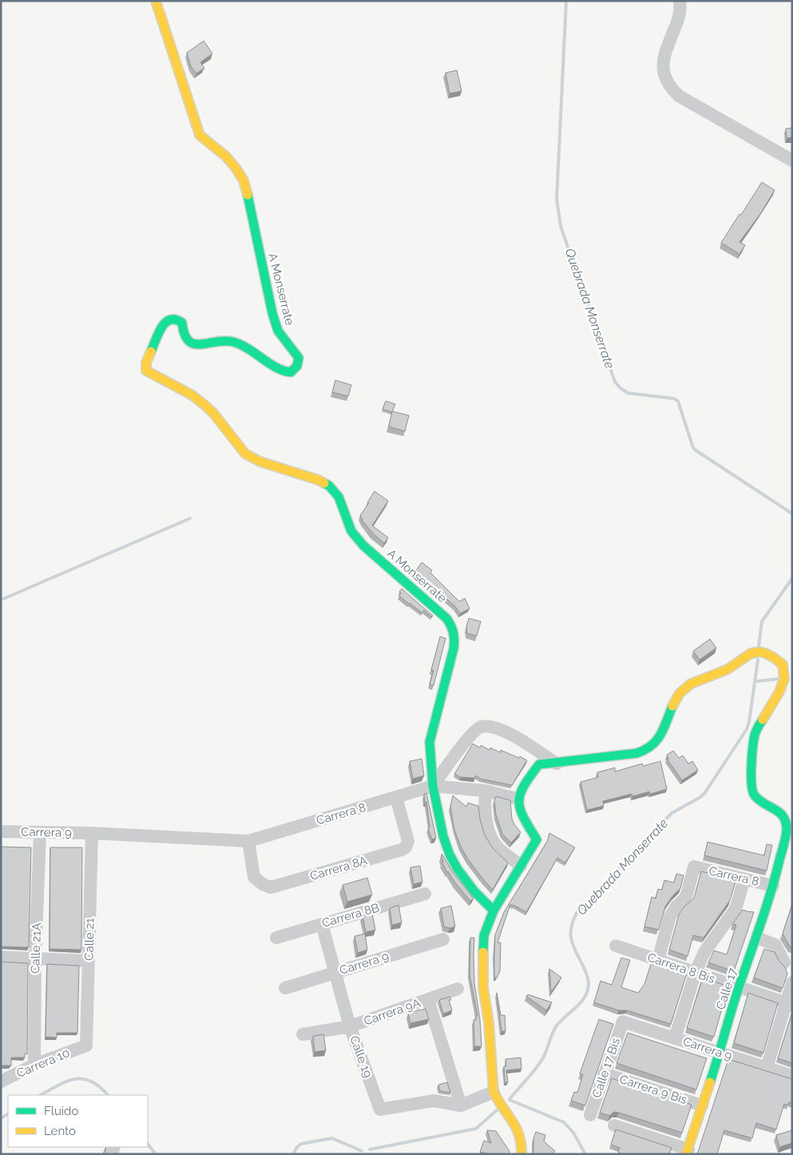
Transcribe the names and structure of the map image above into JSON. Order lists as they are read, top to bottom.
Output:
{
  "streets": {
    "street": [
      "A Monserrate",
      "Carrera 8",
      "Carrera 9",
      "Carrera 8A",
      "Carrera 8B",
      "Calle 21",
      "Calle 21A",
      "Carrera 8 Bis",
      "Calle 17",
      "Carrera 9A",
      "Calle 19",
      "Carrera 10",
      "Calle 17 Bis",
      "Carrera 9 Bis"
    ]
  },
  "crossings": [
    ["A Monserrate", "Carrera 8"],
    ["Carrera 8", "Carrera 9"],
    ["Carrera 8", "Carrera 8A"],
    ["Carrera 8", "Calle 21"],
    ["Carrera 8", "Carrera 8 Bis"],
    ["Carrera 8", "Calle 17"],
    ["Carrera 9", "Calle 21"],
    ["Carrera 9", "Calle 21A"],
    ["Carrera 9", "Calle 17"],
    ["Carrera 9", "Calle 19"],
    ["Carrera 9", "Calle 17 Bis"],
    ["Carrera 8B", "Calle 19"],
    ["Calle 21", "Carrera 10"],
    ["Calle 21A", "Carrera 10"],
    ["Carrera 8 Bis", "Calle 17"],
    ["Calle 17", "Carrera 9 Bis"],
    ["Carrera 9A", "Calle 19"],
    ["Calle 17 Bis", "Carrera 9 Bis"]
  ],
  "water": ["Quebrada Monserrate"],
  "legend": ["Fluido", "Lento"]
}
